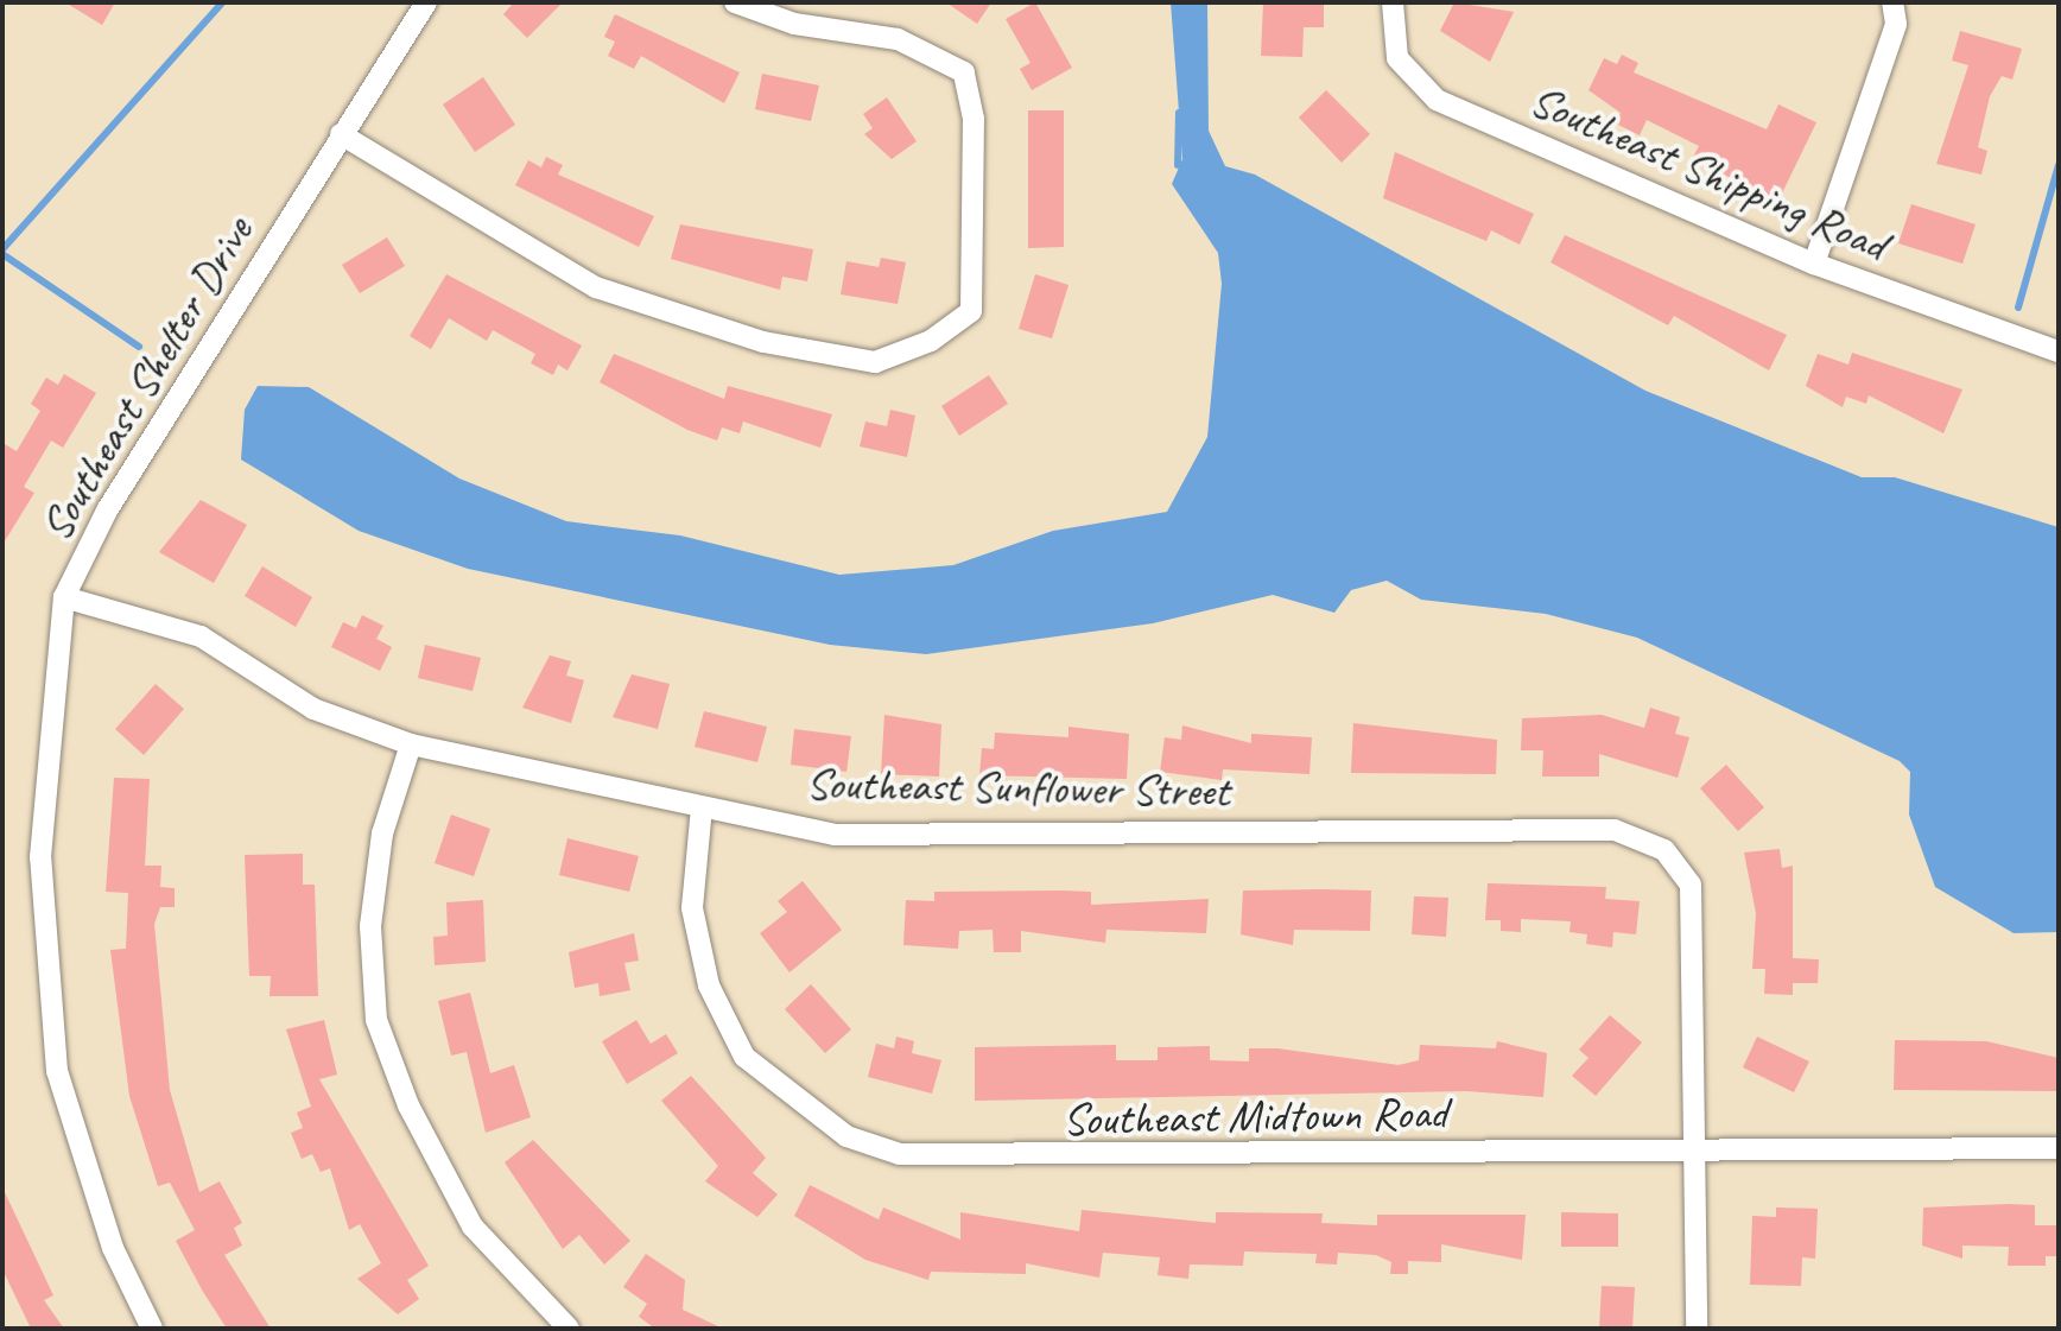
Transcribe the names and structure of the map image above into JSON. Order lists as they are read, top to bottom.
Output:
{
  "streets": {
    "street": [
      "Southeast Shipping Road",
      "Southeast Shelter Drive",
      "Southeast Sunflower Street",
      "Southeast Midtown Road"
    ]
  },
  "crossings": [
    ["Southeast Shelter Drive", "Southeast Sunflower Street"],
    ["Southeast Sunflower Street", "Southeast Midtown Road"]
  ]
}
